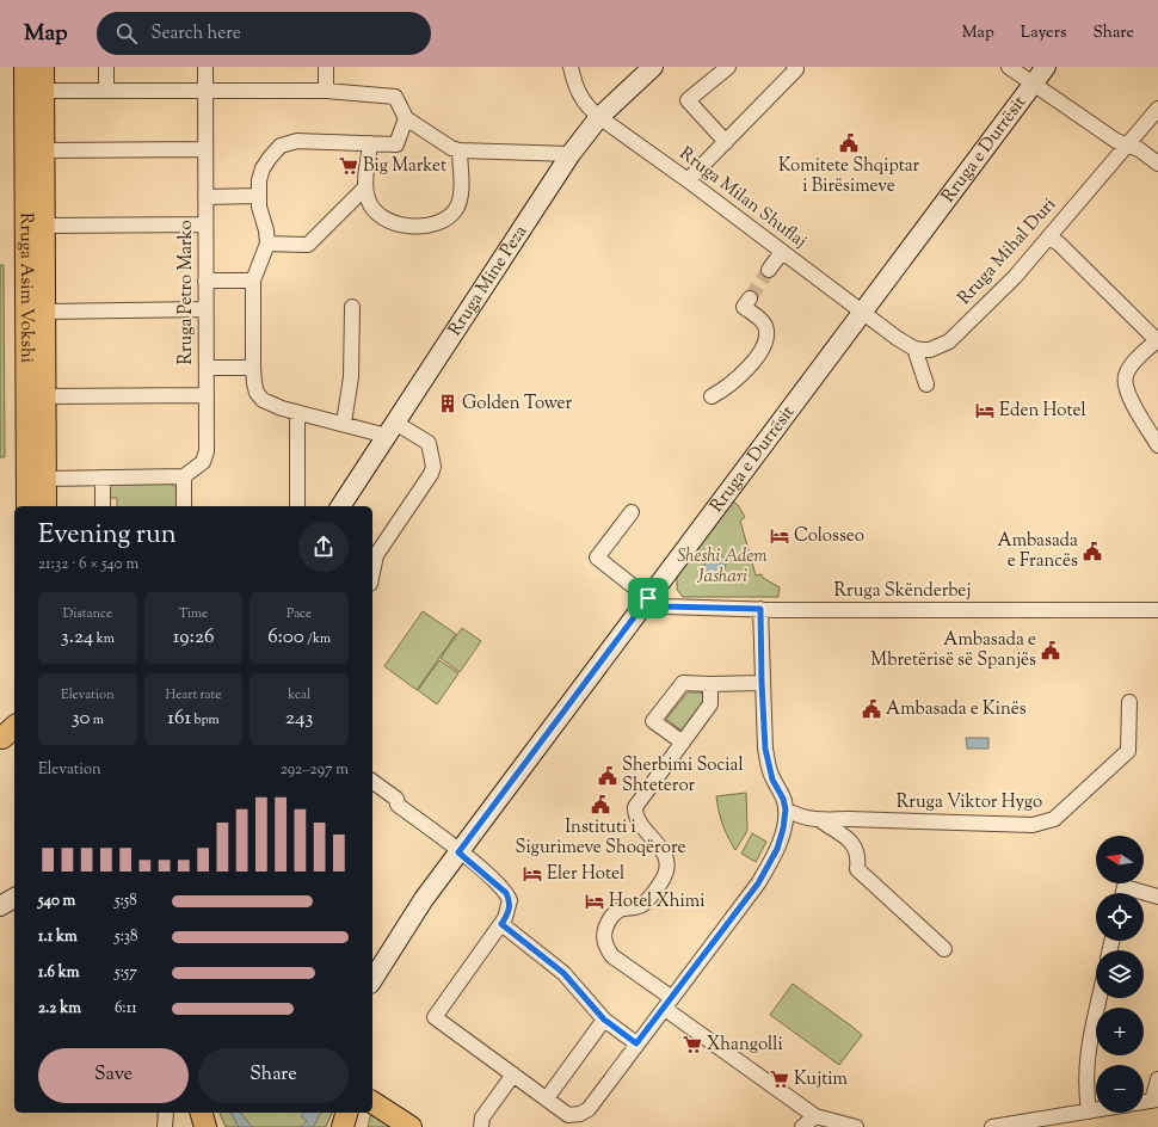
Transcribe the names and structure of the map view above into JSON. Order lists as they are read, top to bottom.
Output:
{
  "streets": {
    "main road": ["Rruga e Durrësit", "Rruga Mine Peza", "Rruga Asim Vokshi"],
    "street": [
      "Rruga Milan Shuflaj",
      "Rruga Mihal Duri",
      "Rruga Petro Marko",
      "Rruga Skënderbej",
      "Rruga Viktor Hygo"
    ]
  },
  "crossings": [
    ["Rruga e Durrësit", "Rruga Milan Shuflaj"],
    ["Rruga e Durrësit", "Rruga Skënderbej"],
    ["Rruga Milan Shuflaj", "Rruga Mine Peza"]
  ],
  "parks": ["Sheshi Adem Jashari"],
  "places": {
    "public building": [
      "Komitete Shqiptar i Birësimeve",
      "Ambasada e Francës",
      "Ambasada e Mbretërisë së Spanjës",
      "Ambasada e Kinës",
      "Sherbimi Social Shteteror",
      "Instituti i Sigurimeve Shoqërore"
    ],
    "supermarket": ["Big Market", "Xhangolli", "Kujtim"],
    "building": ["Golden Tower"],
    "hotel": [
      "Eden Hotel",
      "Colosseo",
      "Eler Hotel",
      "Hotel Xhimi"
    ]
  },
  "north": "left",
  "page": {
    "header": "Map",
    "search": "Search here",
    "nav": ["Map", "Layers", "Share"],
    "heading": ["Evening run", "21:32 · 6 × 540 m"],
    "stats": [
      ["Distance", "3.24 km"],
      ["Time", "19:26"],
      ["Pace", "6:00 /km"],
      ["Elevation", "30 m"],
      ["Heart rate", "161 bpm"],
      ["kcal", "243"]
    ],
    "chart": ["Elevation", "292–297 m"],
    "map_buttons": ["+", "−"],
    "list": [
      {
        "name": "540 m",
        "note": "5:58"
      },
      {
        "name": "1.1 km",
        "note": "5:38"
      },
      {
        "name": "1.6 km",
        "note": "5:57"
      },
      {
        "name": "2.2 km",
        "note": "6:11"
      }
    ],
    "buttons": ["Save", "Share"]
  }
}
